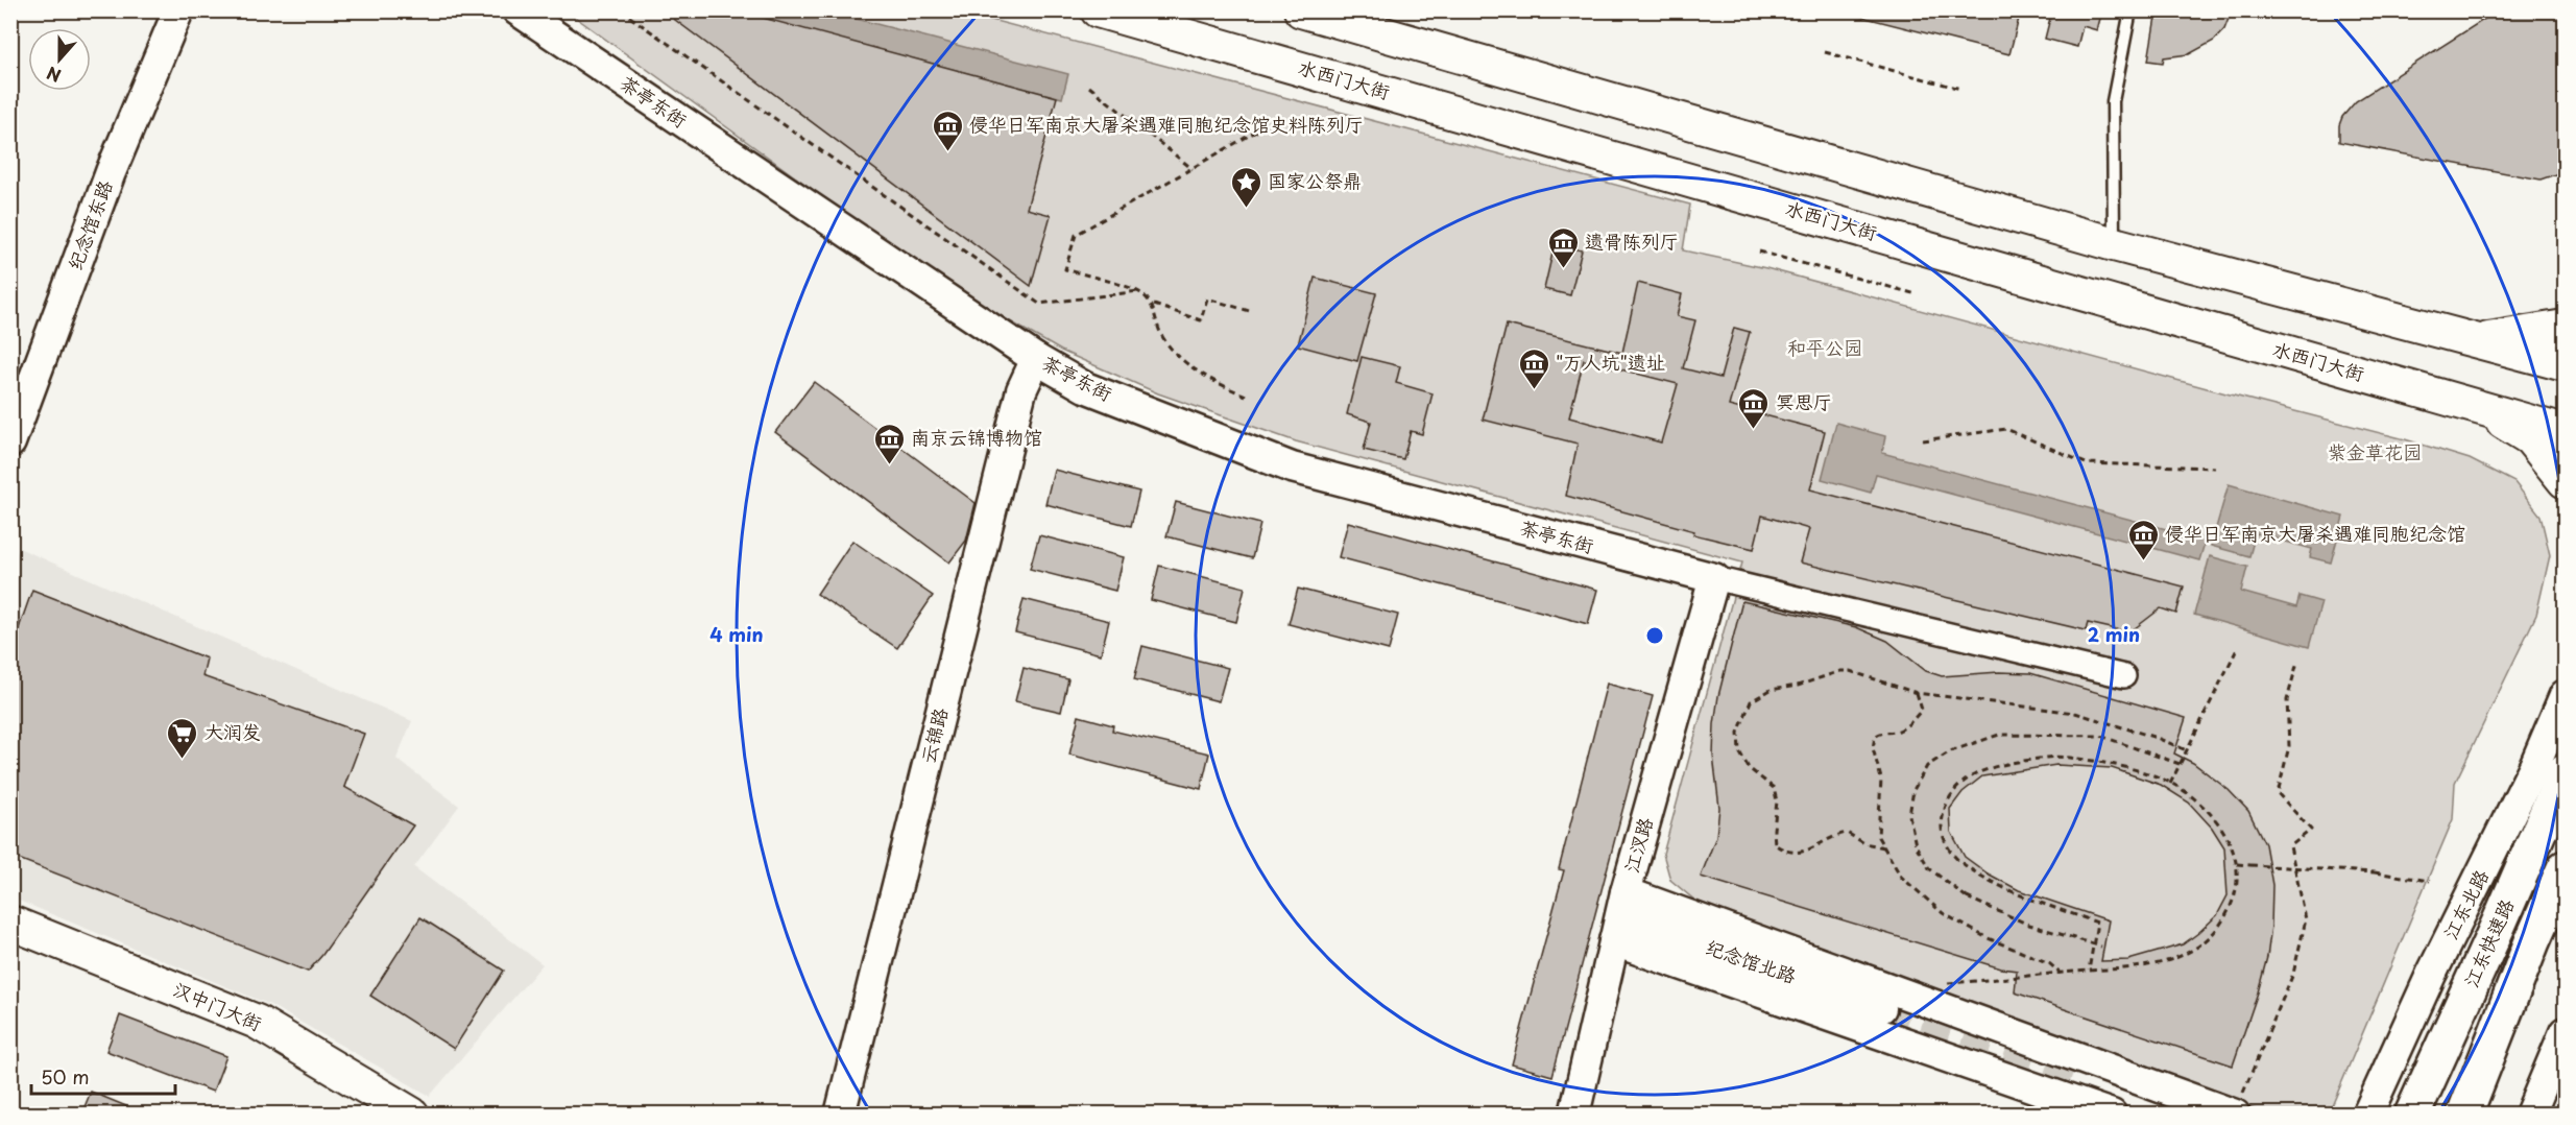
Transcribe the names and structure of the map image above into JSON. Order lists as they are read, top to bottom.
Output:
{
  "streets": {
    "highway": ["江东快速路"],
    "main road": ["水西门大街", "汉中门大街"],
    "street": [
      "茶亭东街",
      "纪念馆东路",
      "云锦路",
      "江汊路",
      "江东北路",
      "纪念馆北路"
    ]
  },
  "crossings": [
    ["茶亭东街", "云锦路"],
    ["茶亭东街", "江汊路"],
    ["江汊路", "纪念馆北路"]
  ],
  "parks": ["和平公园", "紫金草花园"],
  "places": {
    "museum": [
      "侵华日军南京大屠杀遇难同胞纪念馆史料陈列厅",
      "遗骨陈列厅",
      "\"万人坑\"遗址",
      "冥思厅",
      "南京云锦博物馆",
      "侵华日军南京大屠杀遇难同胞纪念馆"
    ],
    "place": ["国家公祭鼎"],
    "supermarket": ["大润发"]
  },
  "scale_bar": "50 m",
  "north": "bottom",
  "rings": ["2 min", "4 min"]
}
